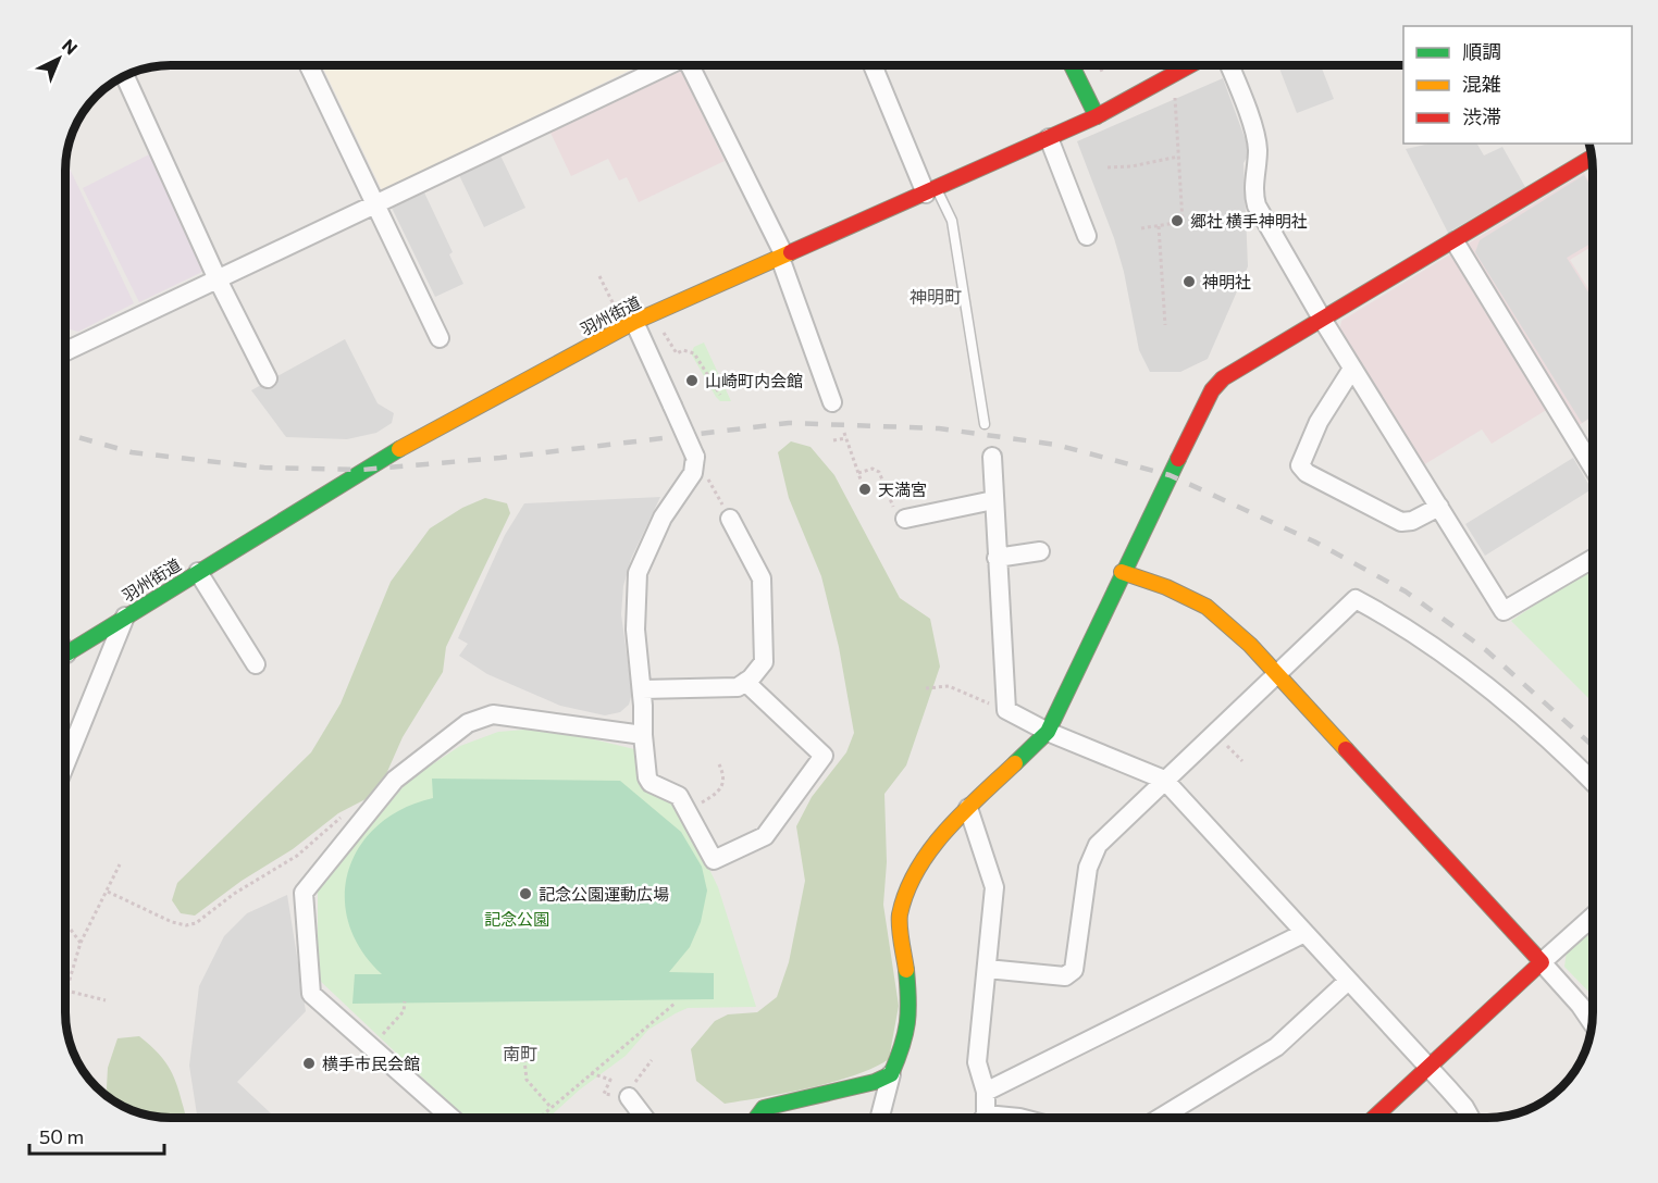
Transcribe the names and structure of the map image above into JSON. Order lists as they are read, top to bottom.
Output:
{
  "streets": {
    "street": ["羽州街道"]
  },
  "districts": ["神明町", "南町"],
  "parks": ["記念公園"],
  "places": [
    "郷社 横手神明社",
    "神明社",
    "山崎町内会館",
    "天満宮",
    "記念公園運動広場",
    "横手市民会館"
  ],
  "legend": ["順調", "混雑", "渋滞"],
  "scale_bar": "50 m",
  "north": "top right"
}
